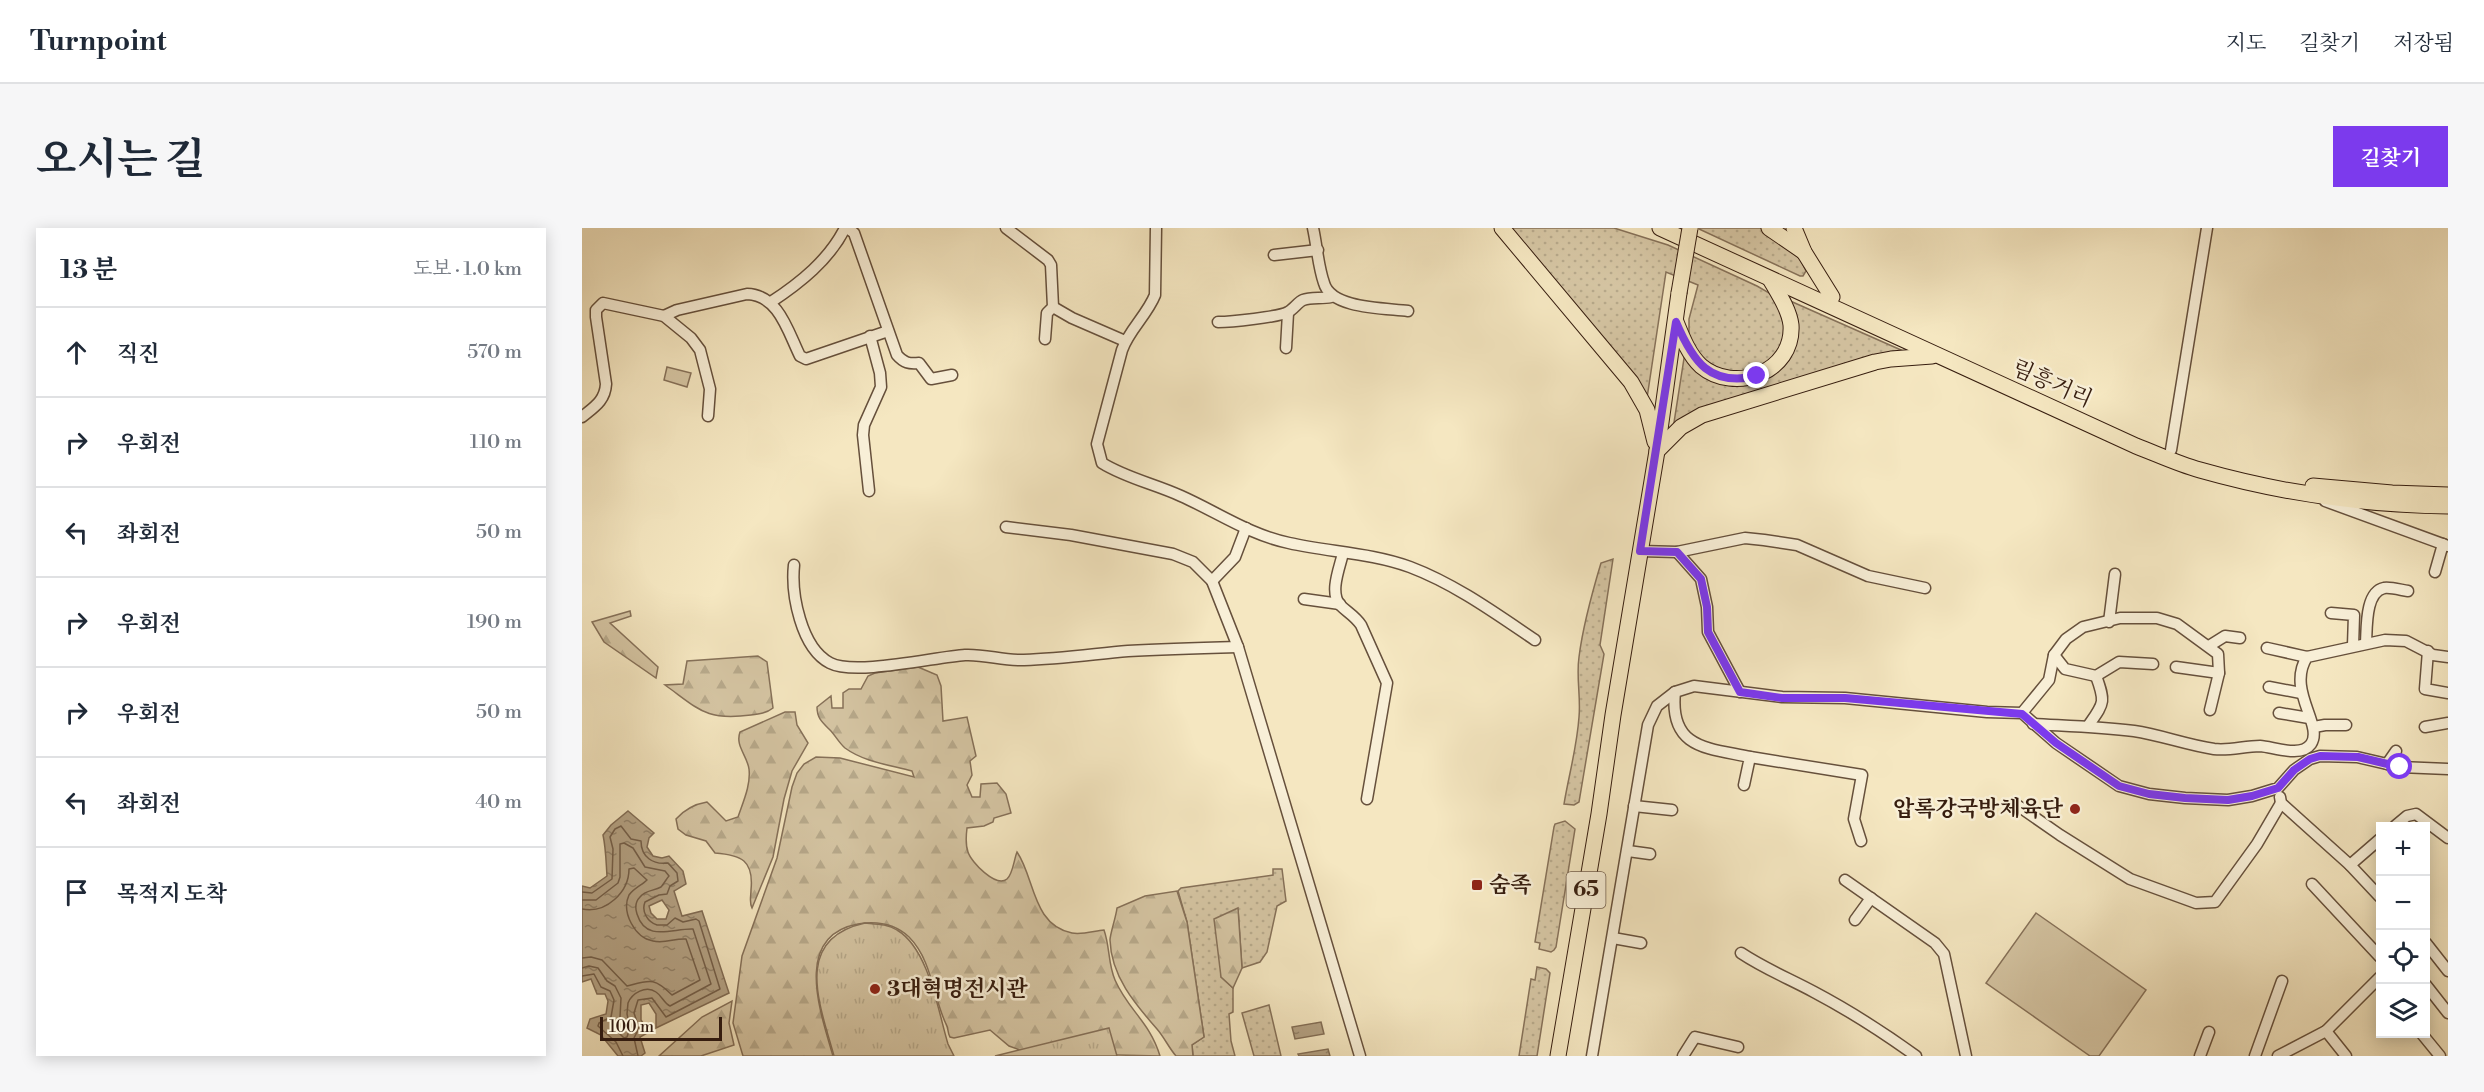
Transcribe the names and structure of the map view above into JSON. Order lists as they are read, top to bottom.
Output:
{
  "streets": {
    "main road": ["림흥거리", "65"]
  },
  "places": {
    "other": ["압록강국방체육단", "3대혁명전시관"],
    "transit": ["숨족"]
  },
  "scale_bar": "100 m",
  "page": {
    "header": "Turnpoint",
    "nav": ["지도", "길찾기", "저장됨"],
    "title": "오시는 길",
    "buttons": "길찾기",
    "heading": ["13 분", "도보 · 1.0 km"],
    "list": [
      ["직진", "570 m"],
      ["우회전", "110 m"],
      ["좌회전", "50 m"],
      ["우회전", "190 m"],
      ["우회전", "50 m"],
      ["좌회전", "40 m"],
      "목적지 도착"
    ],
    "map_buttons": ["+", "−"],
    "scale": "100 m"
  }
}
